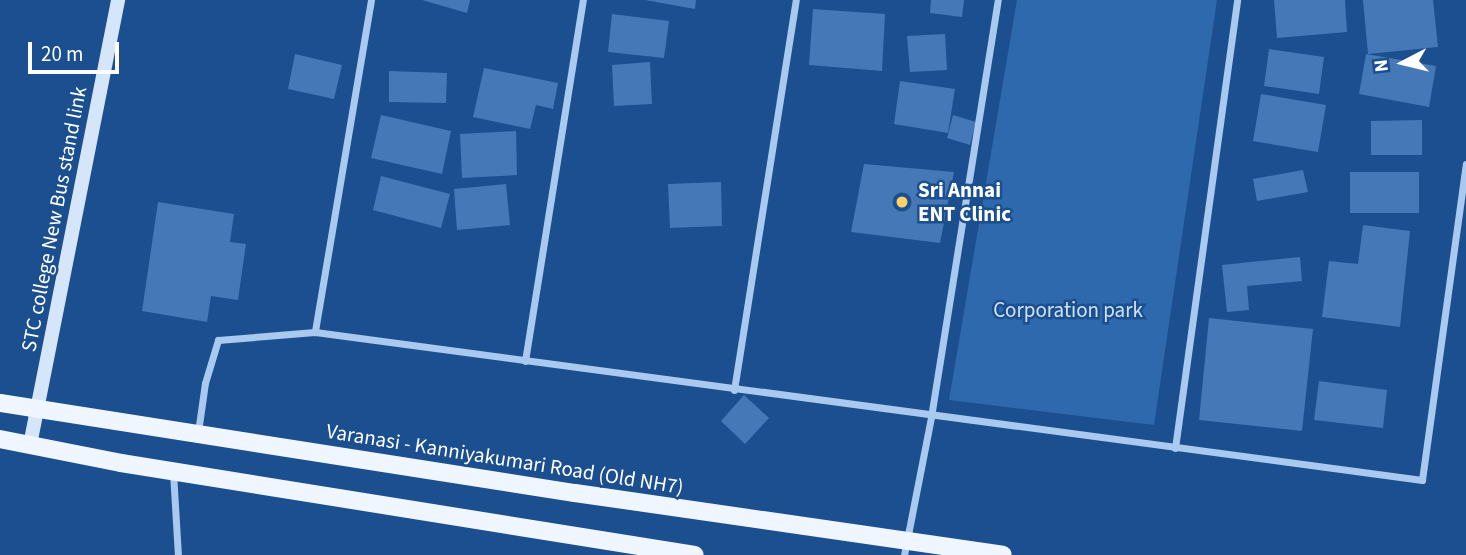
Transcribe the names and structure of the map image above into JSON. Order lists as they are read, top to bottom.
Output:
{
  "streets": {
    "main road": ["Varanasi - Kanniyakumari Road (Old NH7)"],
    "street": ["STC college New Bus stand link"]
  },
  "crossings": [
    ["STC college New Bus stand link", "Varanasi - Kanniyakumari Road (Old NH7)"]
  ],
  "parks": ["Corporation park"],
  "places": ["Sri Annai ENT Clinic"],
  "scale_bar": "20 m",
  "north": "left"
}
